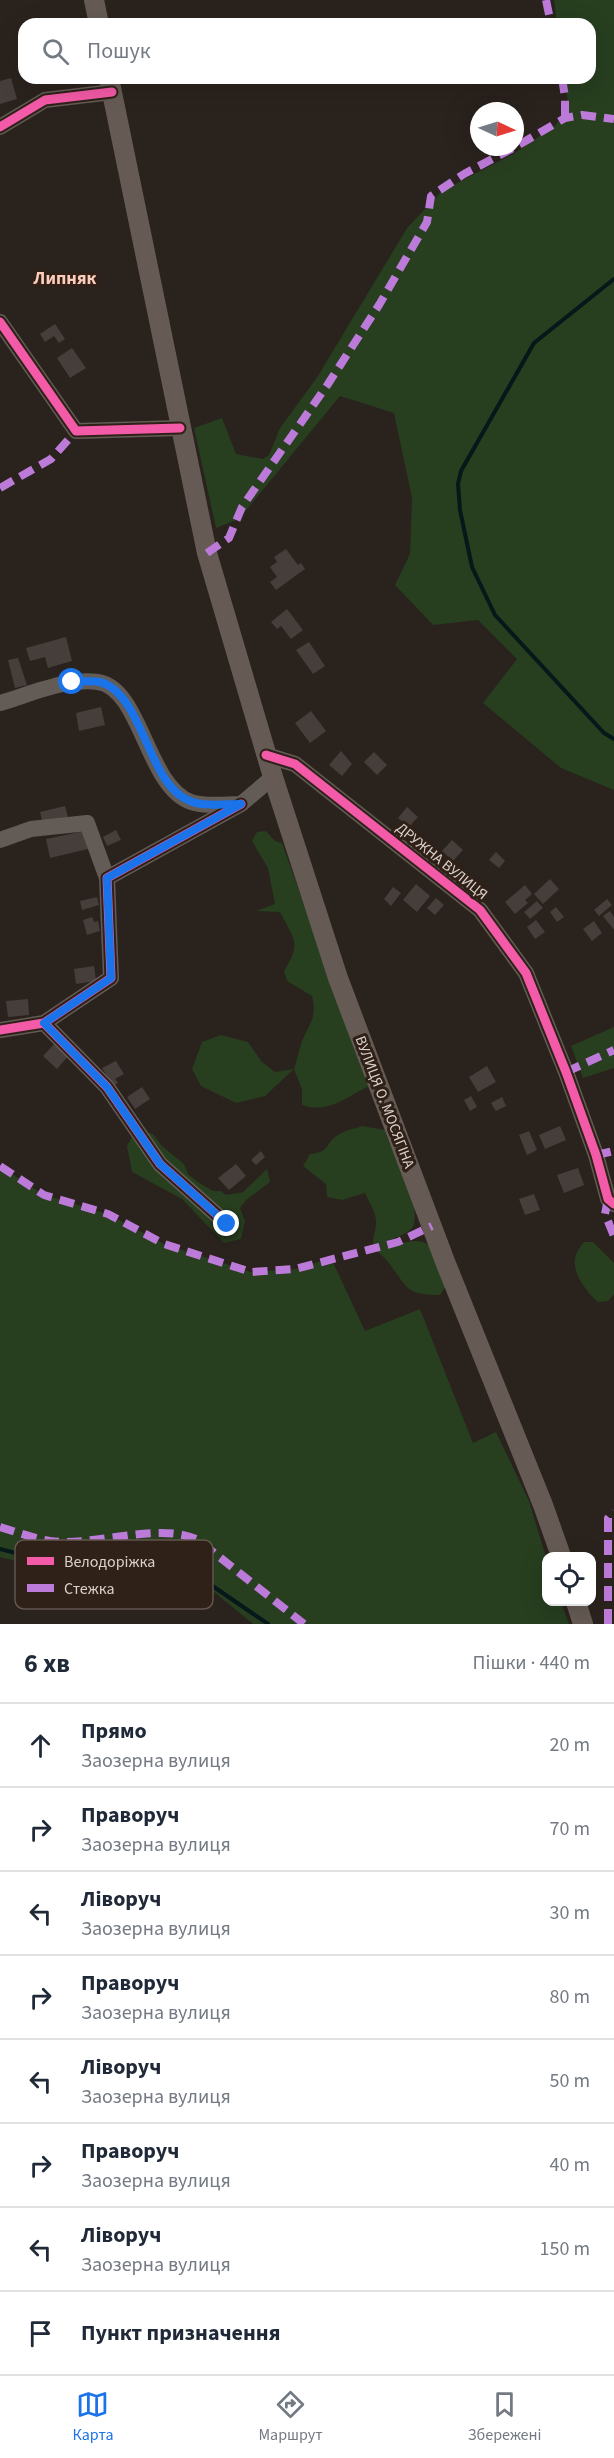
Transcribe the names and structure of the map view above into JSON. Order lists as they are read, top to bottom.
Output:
{
  "streets": {
    "main road": ["ВУЛИЦЯ О. МОСЯГІНА"],
    "street": ["ДРУЖНА ВУЛИЦЯ"]
  },
  "crossings": [
    ["ДРУЖНА ВУЛИЦЯ", "ВУЛИЦЯ О. МОСЯГІНА"]
  ],
  "districts": ["Липняк"],
  "legend": ["Велодоріжка", "Стежка"],
  "north": "right",
  "page": {
    "search": "Пошук",
    "heading": ["6 хв", "Пішки · 440 m"],
    "list": [
      ["Прямо", "Заозерна вулиця", "20 m"],
      ["Праворуч", "Заозерна вулиця", "70 m"],
      ["Ліворуч", "Заозерна вулиця", "30 m"],
      ["Праворуч", "Заозерна вулиця", "80 m"],
      ["Ліворуч", "Заозерна вулиця", "50 m"],
      ["Праворуч", "Заозерна вулиця", "40 m"],
      ["Ліворуч", "Заозерна вулиця", "150 m"],
      "Пункт призначення"
    ],
    "nav": ["Карта", "Маршрут", "Збережені"]
  }
}
